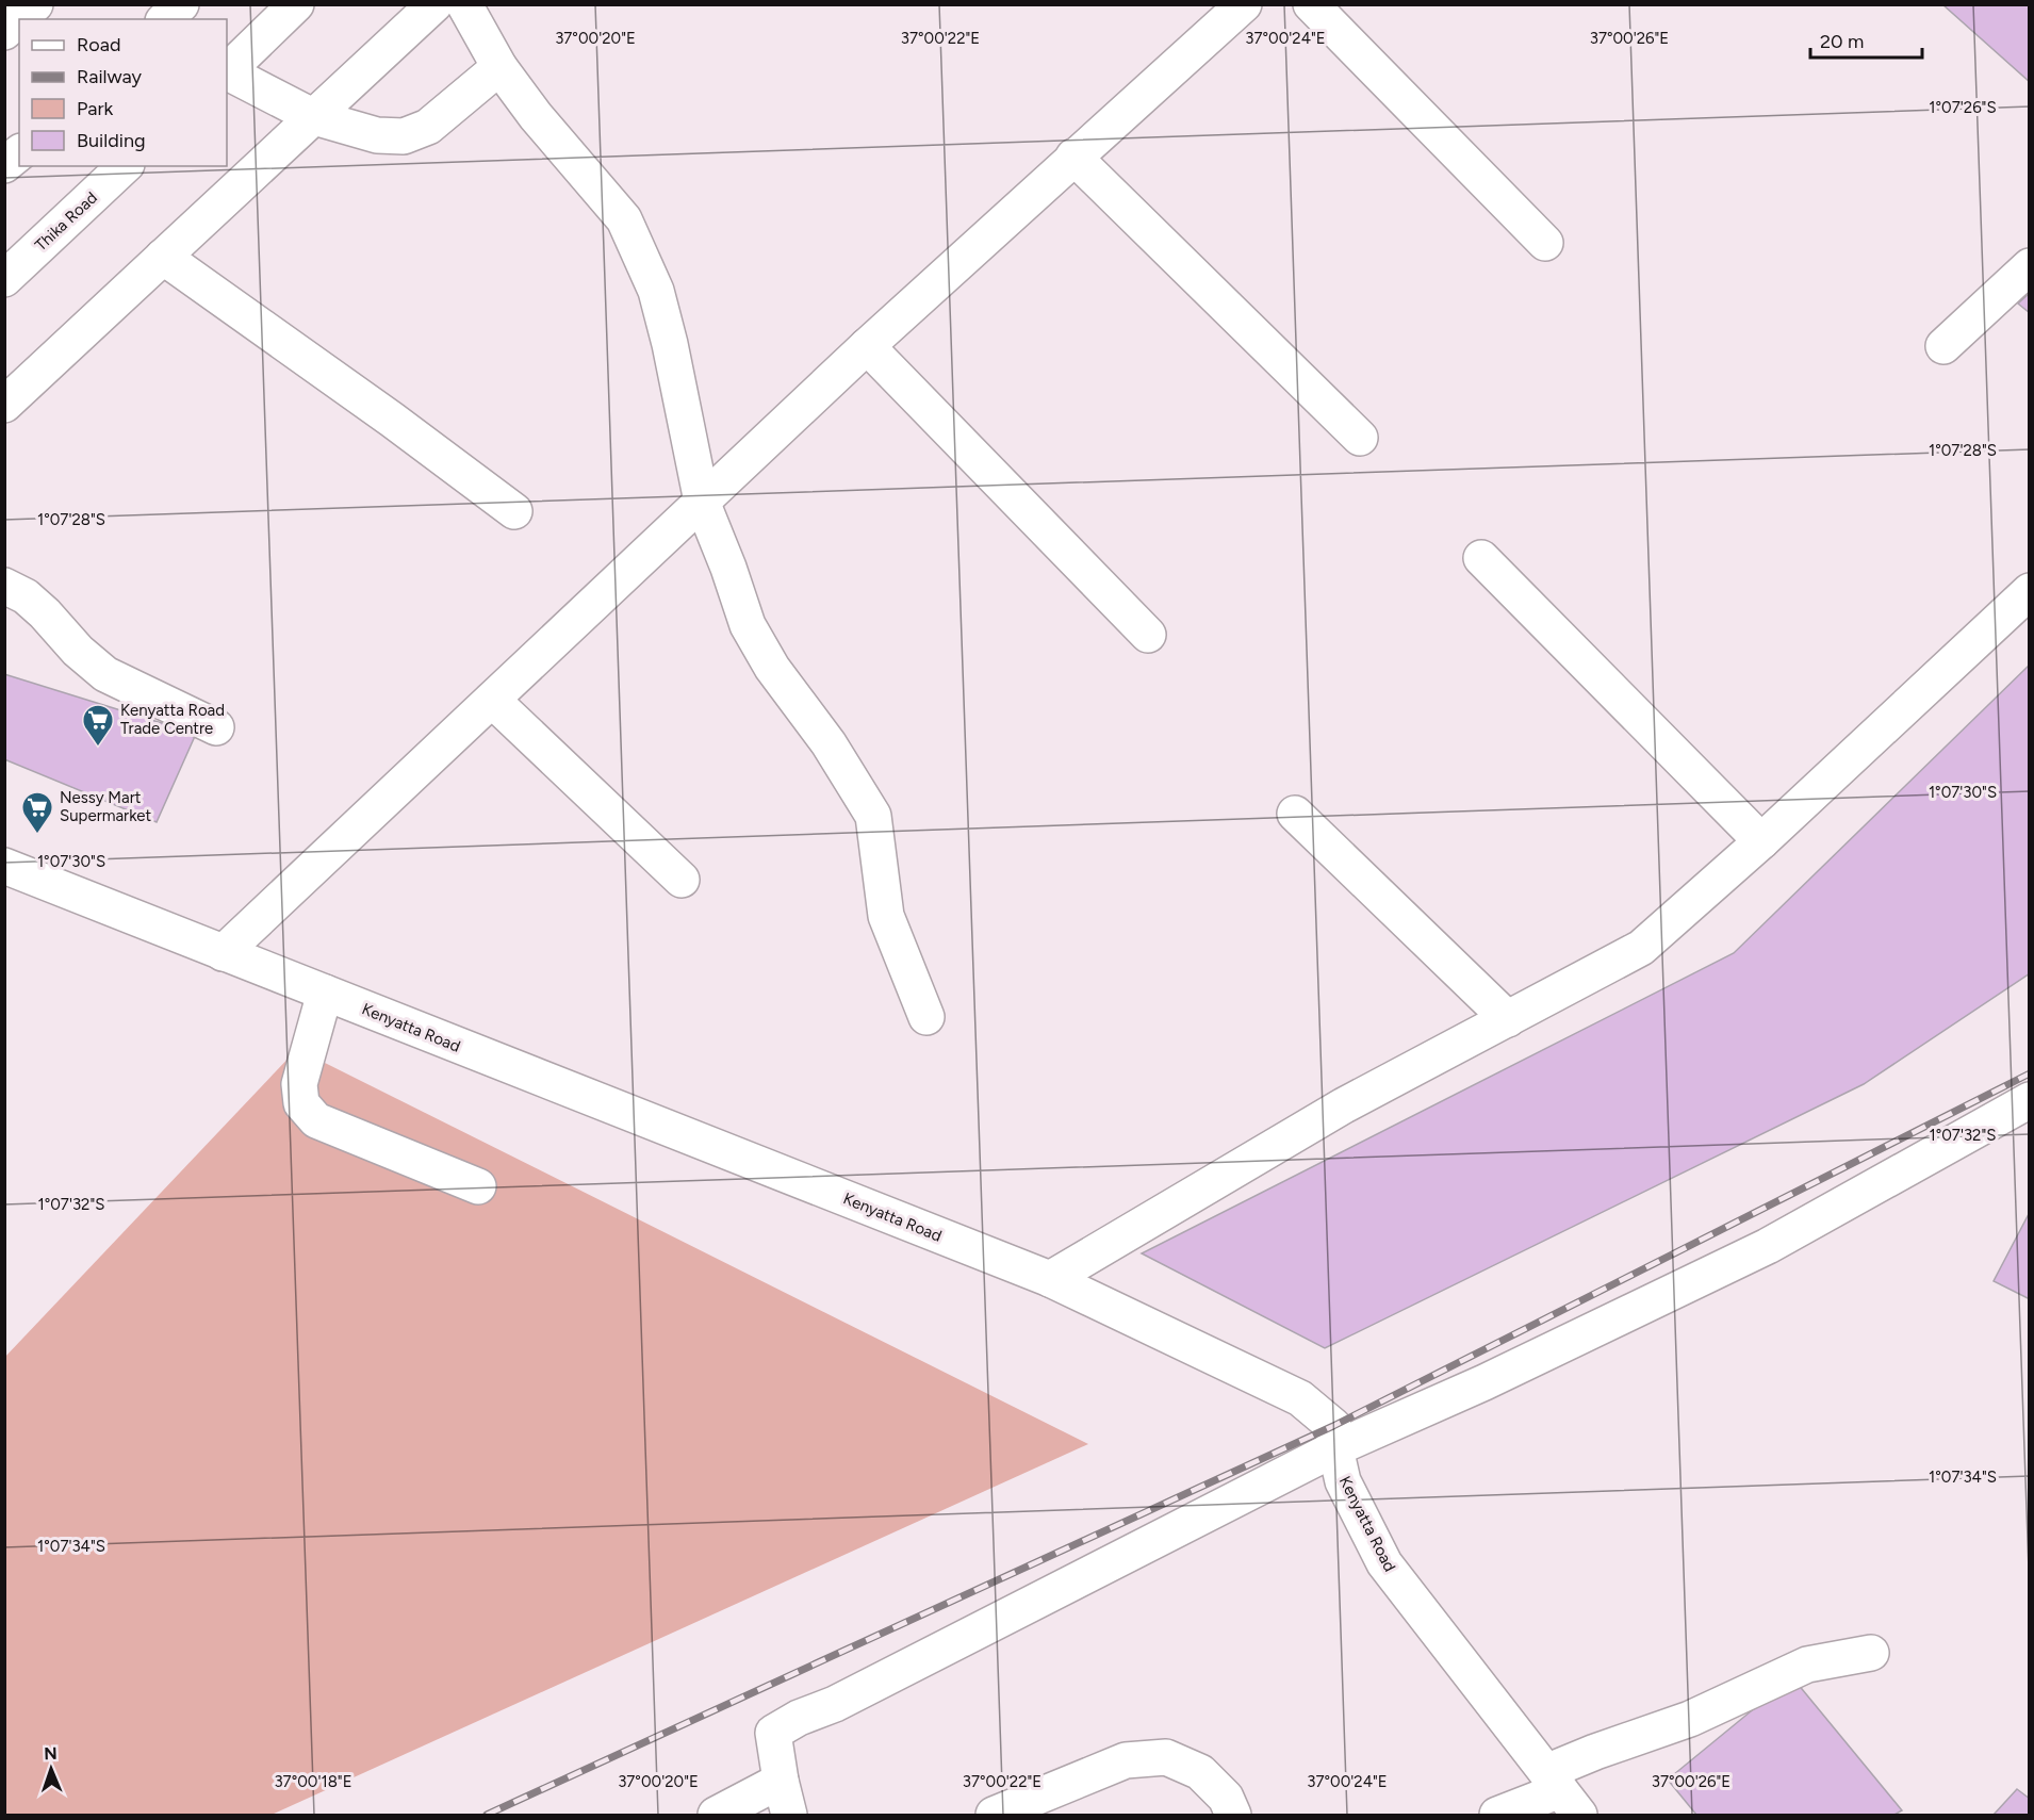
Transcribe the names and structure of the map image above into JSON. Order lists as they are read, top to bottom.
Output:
{
  "streets": {
    "main road": ["Thika Road", "Kenyatta Road"]
  },
  "places": {
    "supermarket": ["Kenyatta Road Trade Centre", "Nessy Mart Supermarket"]
  },
  "legend": [
    "Road",
    "Railway",
    "Park",
    "Building"
  ],
  "scale_bar": "20 m",
  "north": "top",
  "coordinates": [
    "37°00'20\"E",
    "37°00'22\"E",
    "37°00'24\"E",
    "37°00'26\"E",
    "1°07'26\"S",
    "1°07'28\"S",
    "1°07'30\"S",
    "1°07'32\"S",
    "1°07'34\"S",
    "37°00'18\"E"
  ]
}
